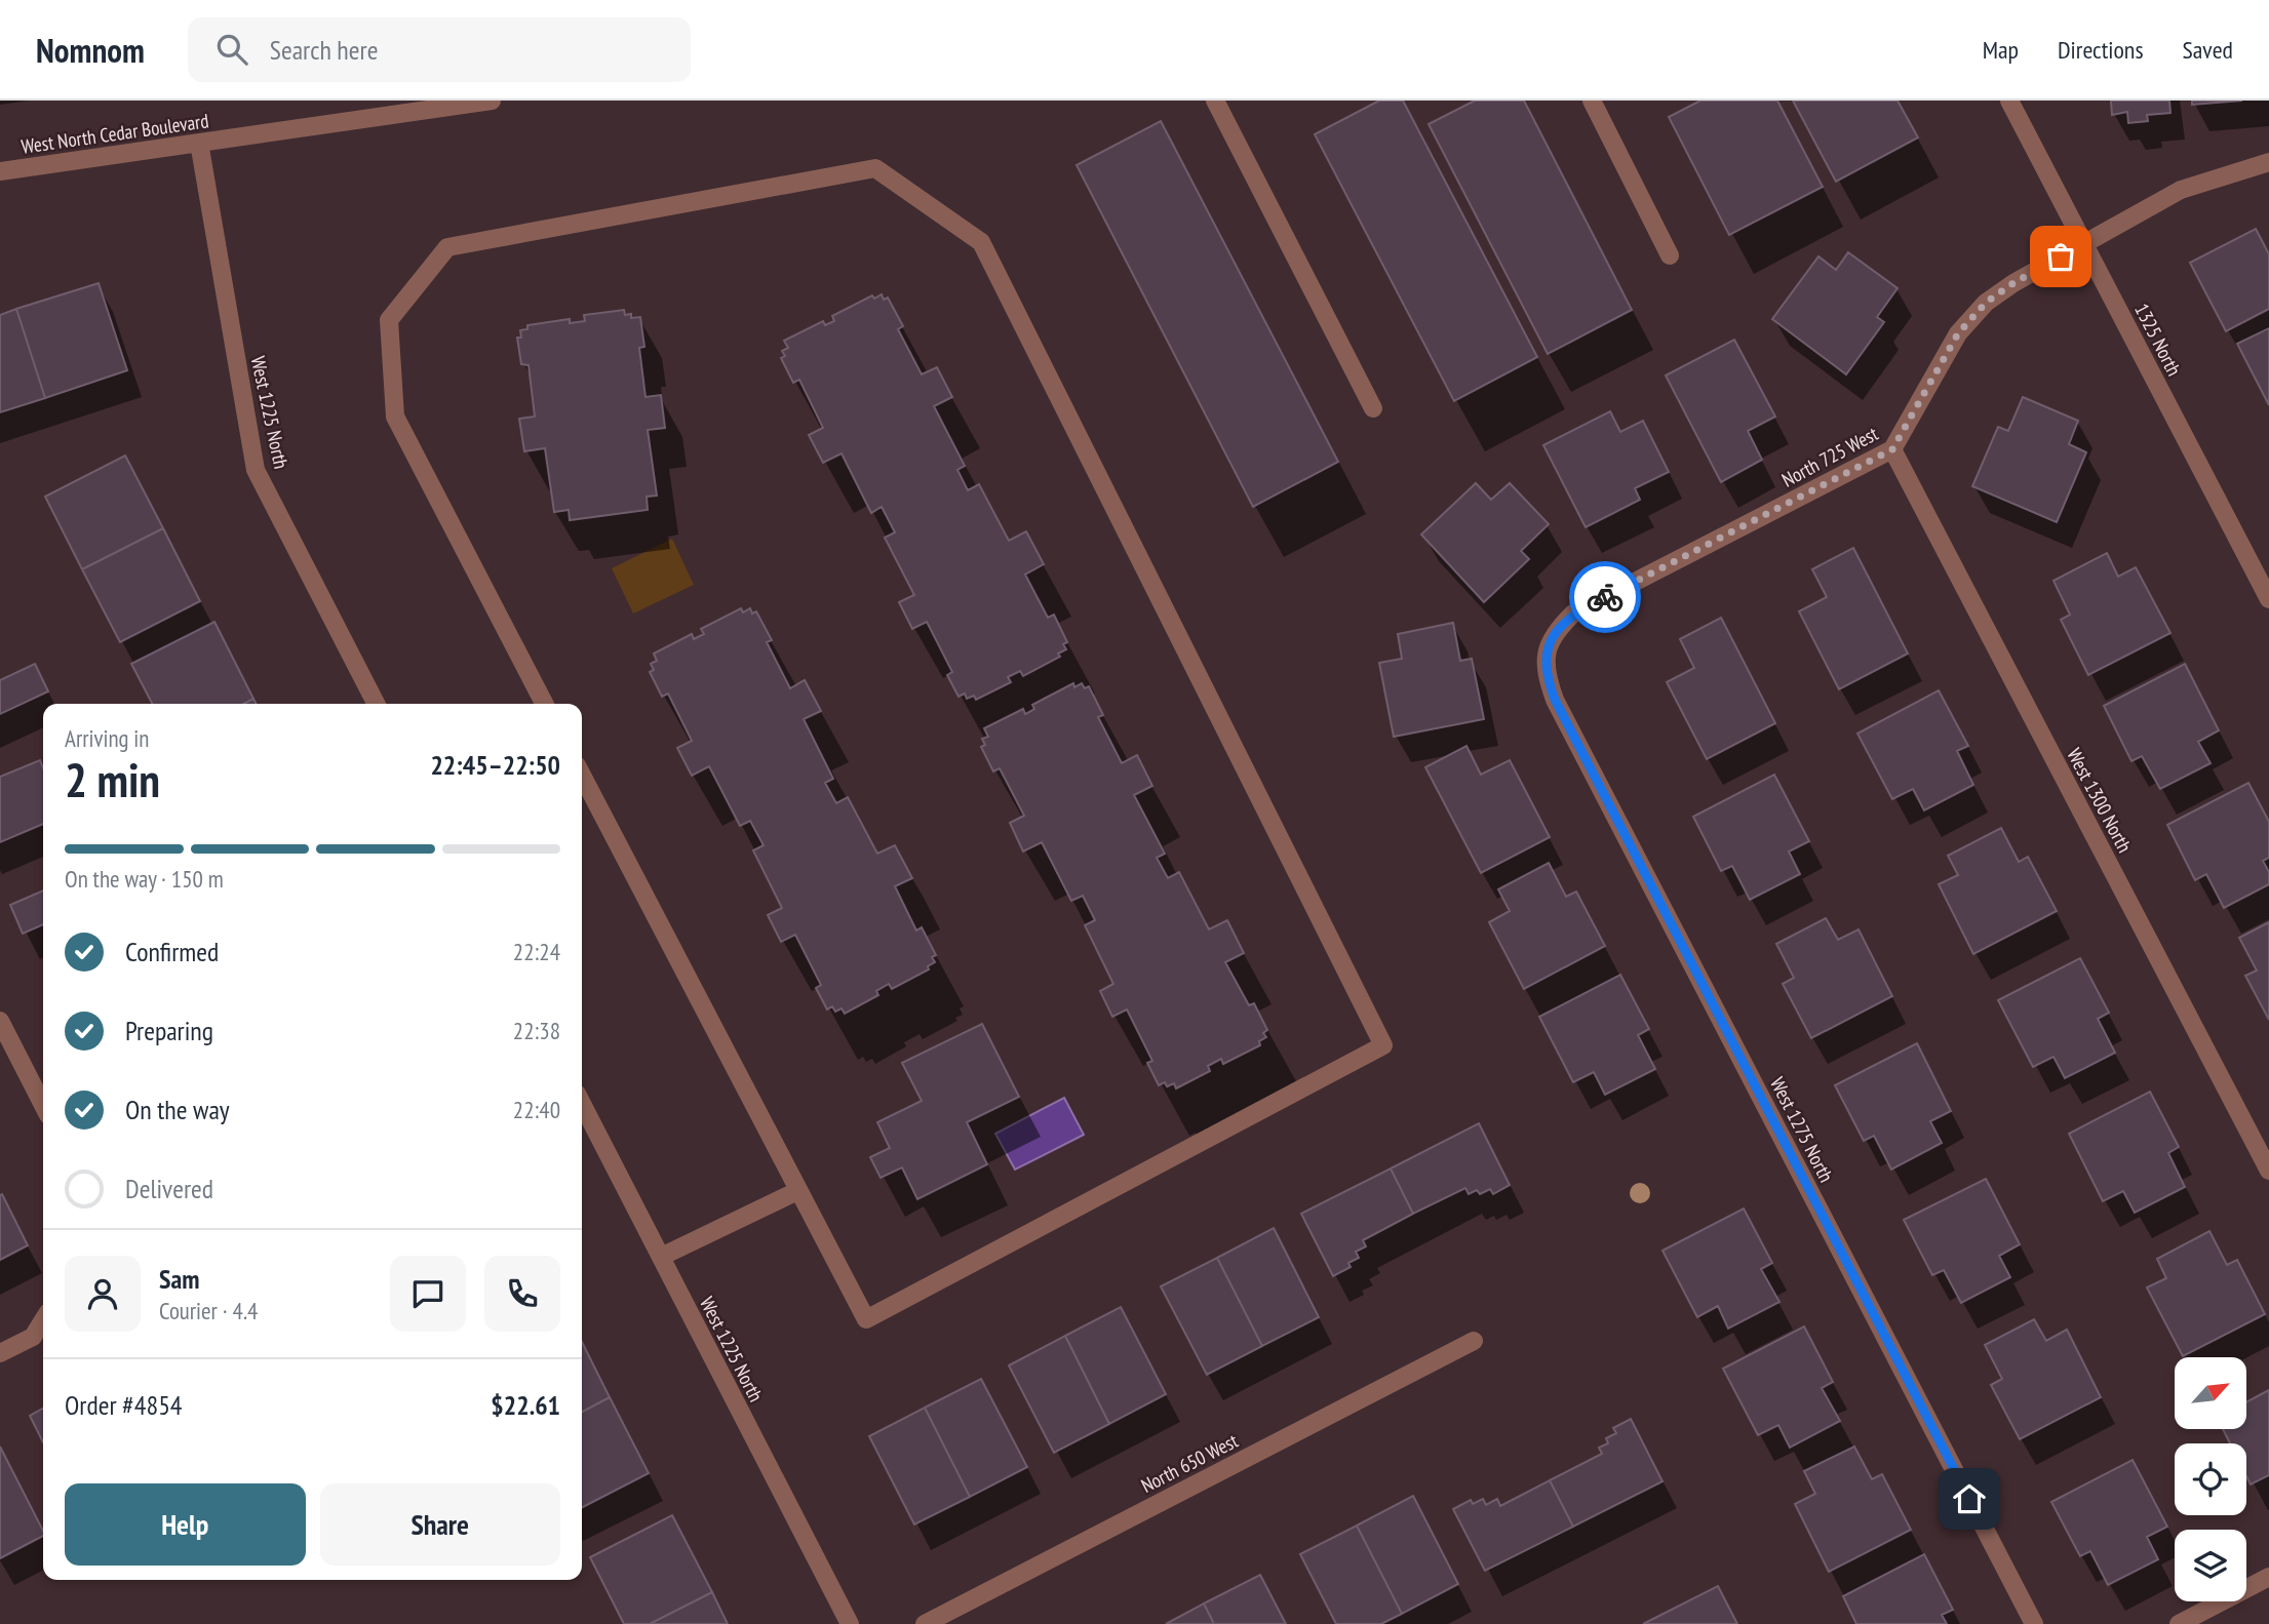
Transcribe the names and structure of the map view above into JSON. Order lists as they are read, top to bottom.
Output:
{
  "streets": {
    "street": [
      "West North Cedar Boulevard",
      "1325 North",
      "West 1225 North",
      "North 725 West",
      "West 1300 North",
      "West 1275 North",
      "North 650 West"
    ]
  },
  "crossings": [
    ["West North Cedar Boulevard", "West 1225 North"],
    ["1325 North", "North 725 West"],
    ["North 725 West", "West 1300 North"],
    ["North 725 West", "West 1275 North"]
  ],
  "north": "top right",
  "page": {
    "header": "Nomnom",
    "search": "Search here",
    "nav": ["Map", "Directions", "Saved"],
    "heading": ["2 min", "Arriving in", "22:45–22:50"],
    "panel": [
      "Sam",
      "Courier · 4.4",
      "Order #4854",
      "$22.61"
    ],
    "bar": "On the way · 150 m",
    "list": [
      ["Confirmed", "22:24"],
      ["Preparing", "22:38"],
      ["On the way", "22:40"],
      "Delivered"
    ],
    "buttons": ["Help", "Share"]
  }
}
